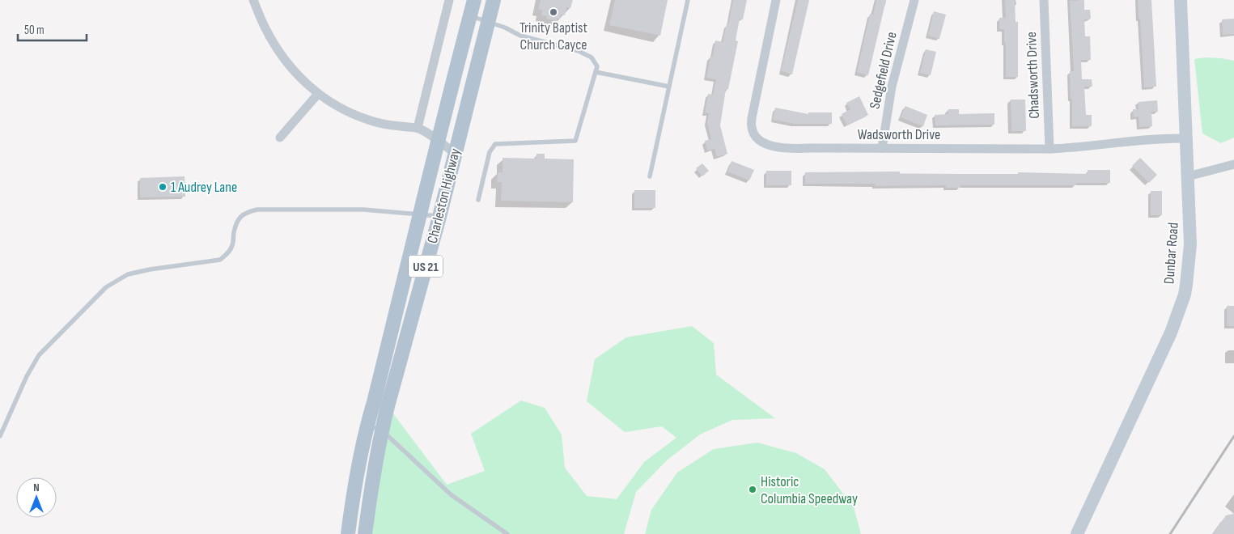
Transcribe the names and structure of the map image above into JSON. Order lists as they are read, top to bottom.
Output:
{
  "streets": {
    "main road": ["Charleston Highway", "US 21"],
    "street": [
      "Sedgefield Drive",
      "Chadsworth Drive",
      "Wadsworth Drive",
      "Dunbar Road"
    ]
  },
  "crossings": [
    ["Sedgefield Drive", "Wadsworth Drive"],
    ["Chadsworth Drive", "Wadsworth Drive"],
    ["Wadsworth Drive", "Dunbar Road"]
  ],
  "places": ["Trinity Baptist Church Cayce", "1 Audrey Lane", "Historic Columbia Speedway"],
  "scale_bar": "50 m",
  "north": "top"
}
